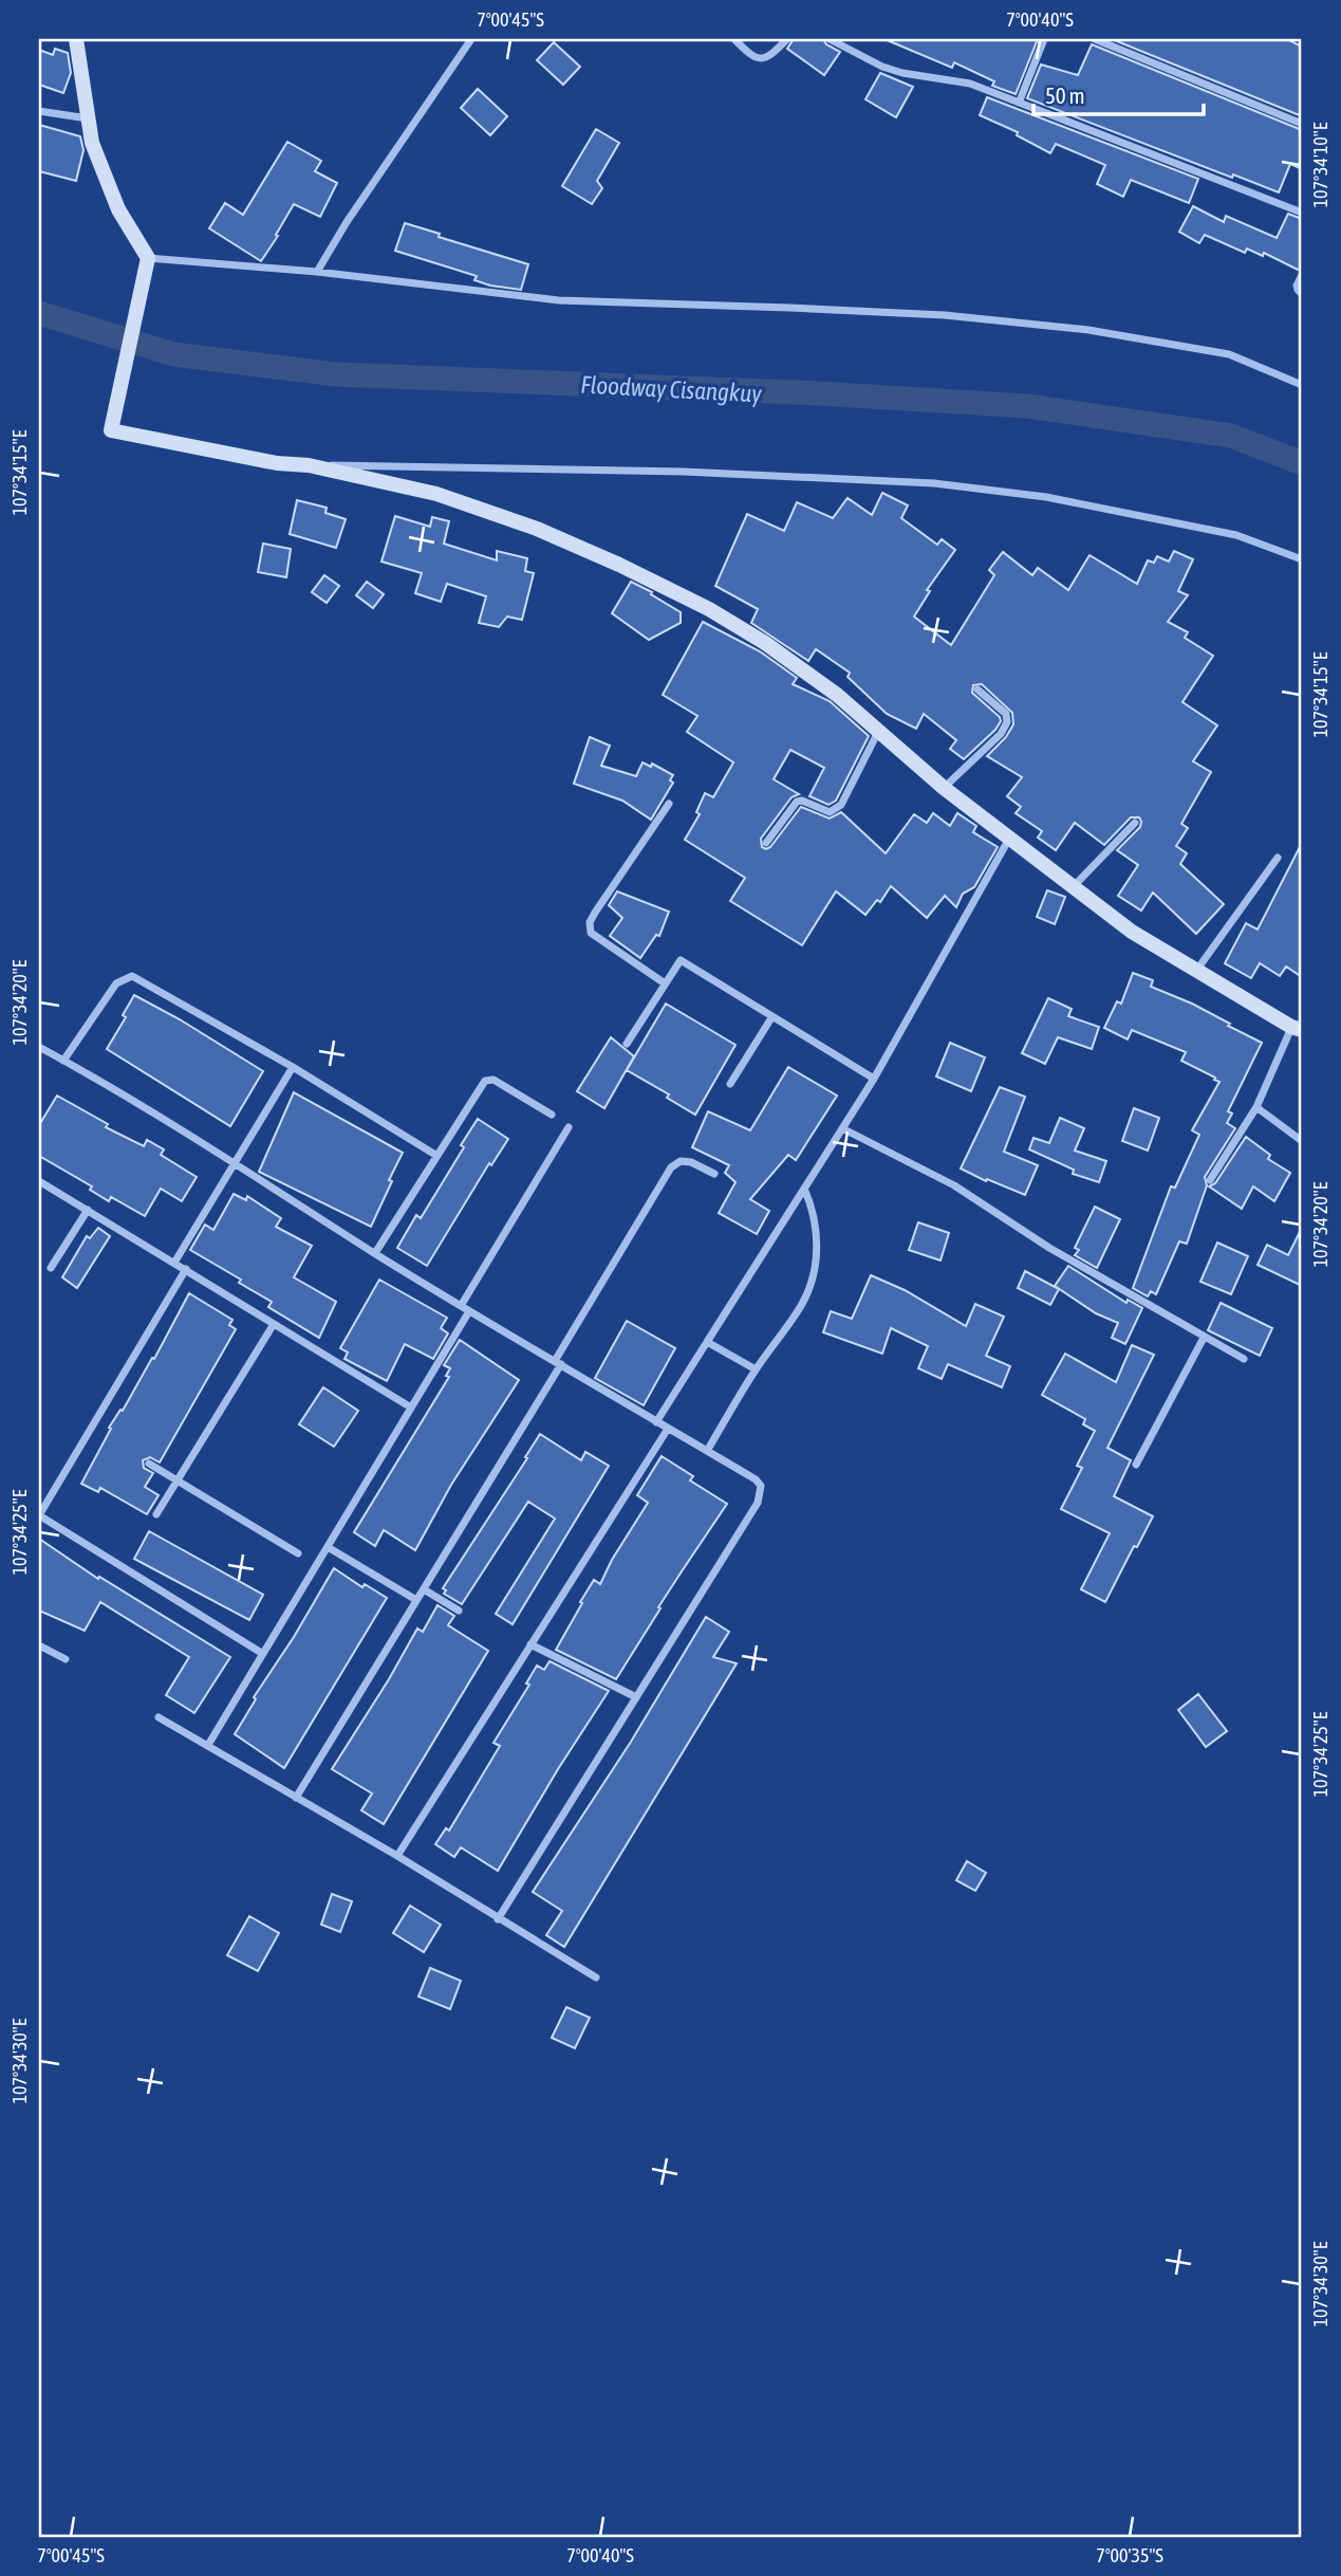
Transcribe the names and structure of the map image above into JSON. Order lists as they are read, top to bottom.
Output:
{
  "water": ["Floodway Cisangkuy"],
  "scale_bar": "50 m",
  "coordinates": [
    "7°00'45\"S",
    "7°00'40\"S",
    "107°34'10\"E",
    "107°34'15\"E",
    "107°34'20\"E",
    "107°34'25\"E",
    "107°34'30\"E",
    "7°00'35\"S"
  ]
}
